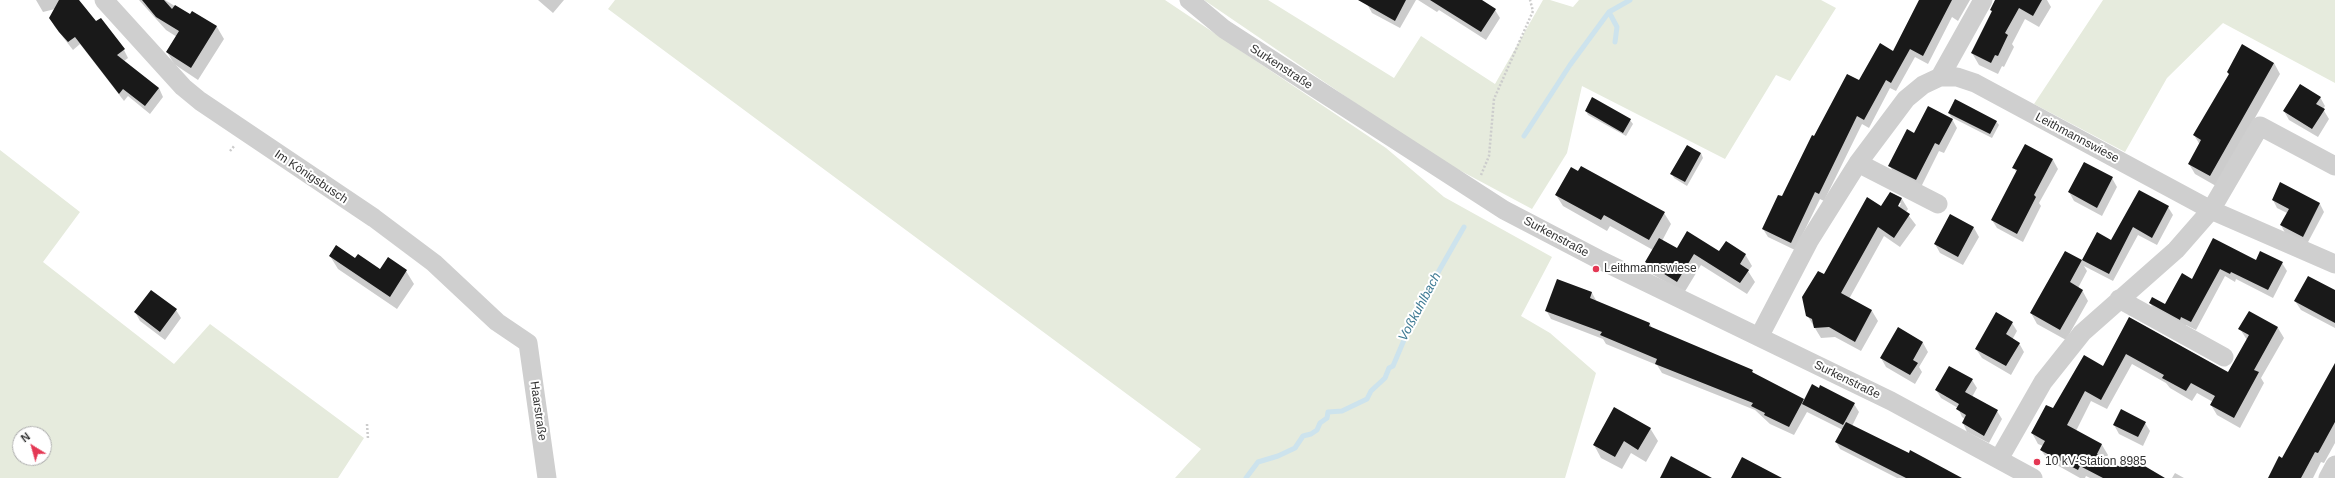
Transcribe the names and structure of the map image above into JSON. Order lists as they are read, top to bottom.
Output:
{
  "streets": {
    "street": [
      "Surkenstraße",
      "Leithmannswiese",
      "Im Königsbusch",
      "Haarstraße"
    ]
  },
  "crossings": [
    ["Surkenstraße", "Leithmannswiese"],
    ["Im Königsbusch", "Haarstraße"]
  ],
  "water": ["Voßkuhlbach"],
  "places": ["Leithmannswiese", "10 kV-Station 8985"],
  "north": "top left"
}
